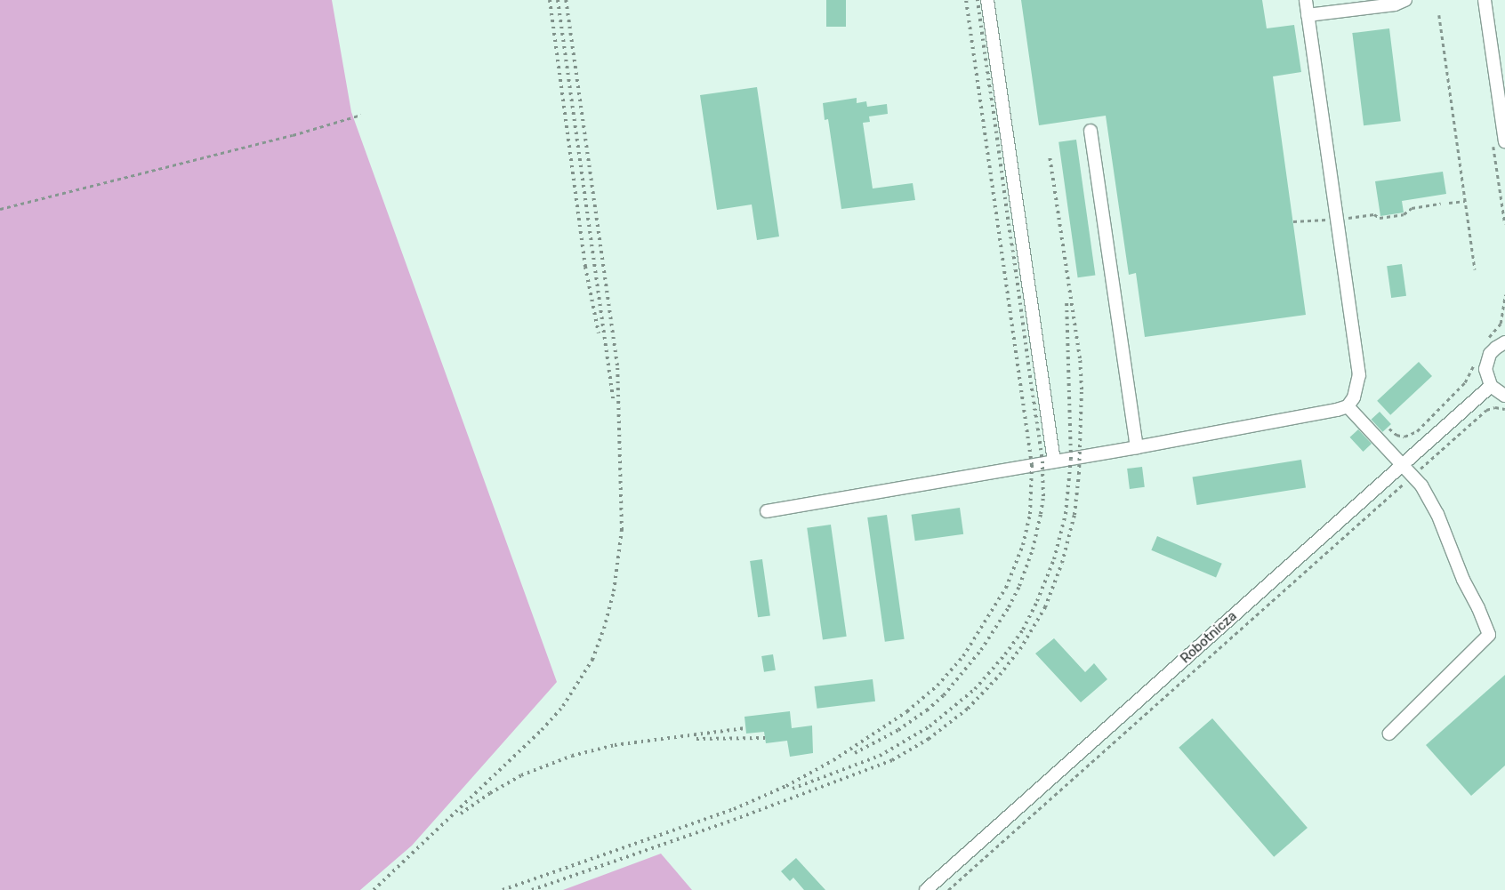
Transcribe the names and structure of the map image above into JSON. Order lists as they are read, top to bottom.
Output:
{
  "streets": {
    "street": ["Robotnicza"]
  }
}
